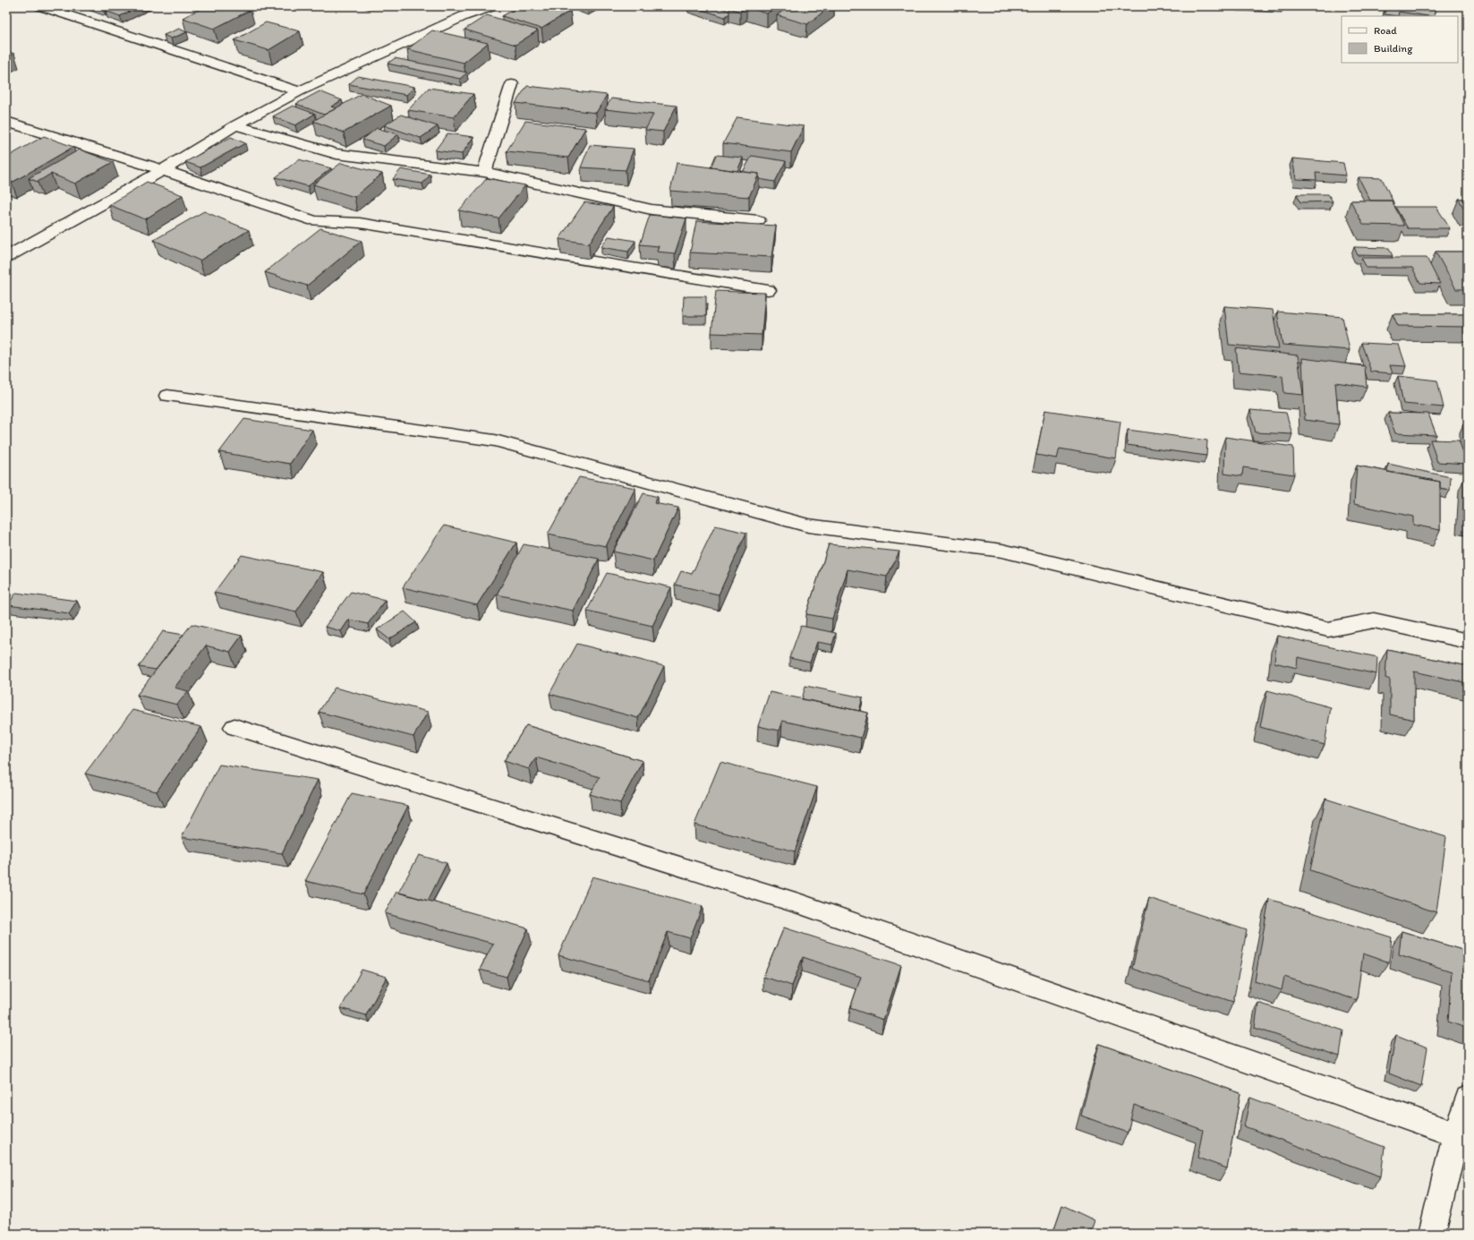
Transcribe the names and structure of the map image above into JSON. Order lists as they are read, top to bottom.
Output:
{
  "legend": ["Road", "Building"]
}
